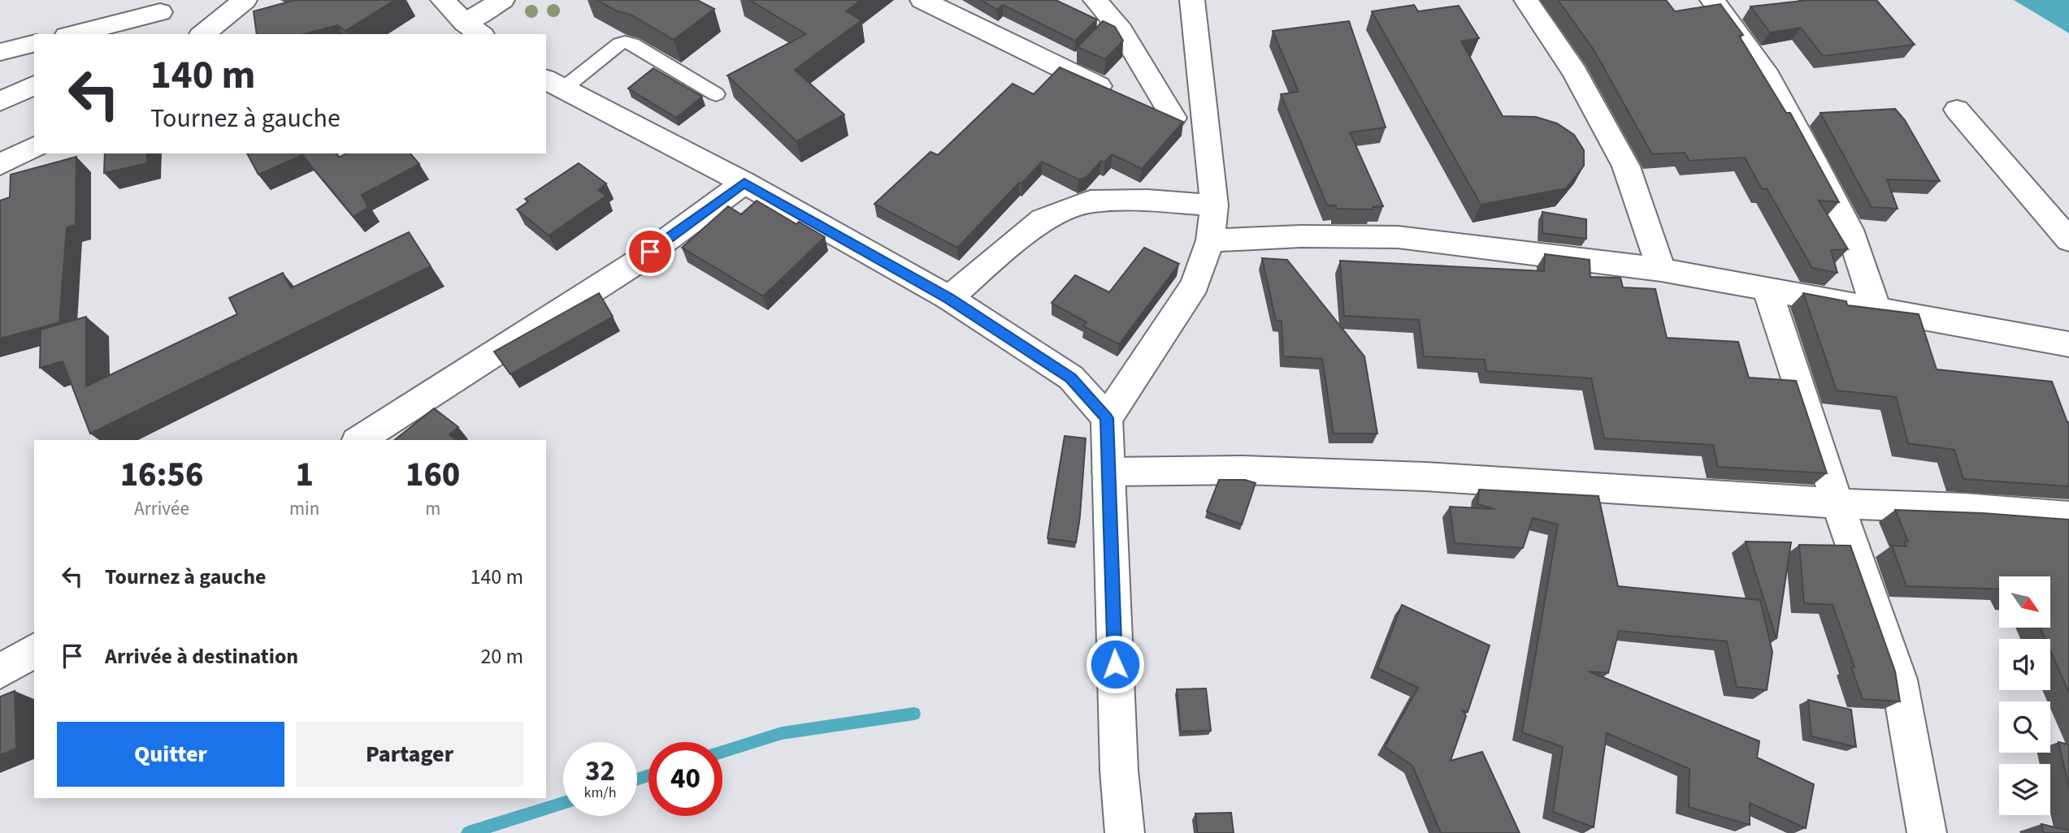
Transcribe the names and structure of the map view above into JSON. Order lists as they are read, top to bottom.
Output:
{
  "north": "bottom right",
  "page": {
    "turn": ["140 m", "Tournez à gauche"],
    "eta": [
      "16:56",
      "Arrivée",
      "1",
      "min",
      "160",
      "m"
    ],
    "list": [
      {
        "name": "Tournez à gauche",
        "value": "140 m"
      },
      {
        "name": "Arrivée à destination",
        "value": "20 m"
      }
    ],
    "buttons": ["Quitter", "Partager"],
    "speed": "32 km/h",
    "limit": "40"
  }
}
